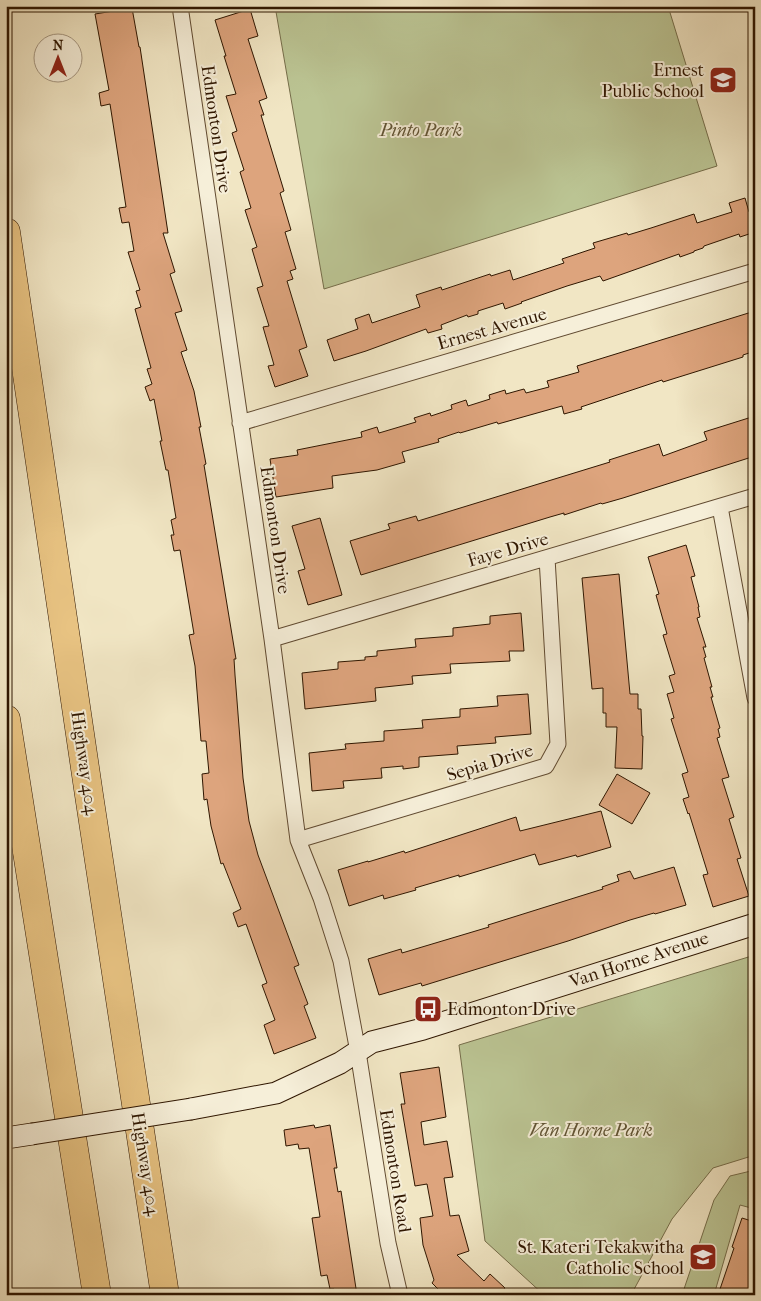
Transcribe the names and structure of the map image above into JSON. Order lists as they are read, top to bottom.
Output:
{
  "streets": {
    "highway": ["Highway 404"],
    "street": [
      "Edmonton Drive",
      "Ernest Avenue",
      "Faye Drive",
      "Sepia Drive",
      "Van Horne Avenue",
      "Edmonton Road"
    ]
  },
  "crossings": [
    ["Edmonton Drive", "Ernest Avenue"],
    ["Edmonton Drive", "Faye Drive"],
    ["Edmonton Drive", "Sepia Drive"],
    ["Edmonton Drive", "Van Horne Avenue"],
    ["Edmonton Drive", "Edmonton Road"],
    ["Faye Drive", "Sepia Drive"],
    ["Van Horne Avenue", "Edmonton Road"]
  ],
  "parks": ["Pinto Park", "Van Horne Park"],
  "places": {
    "school or university": ["Ernest Public School", "St. Kateri Tekakwitha Catholic School"],
    "bus stop": ["Edmonton Drive"]
  },
  "north": "top"
}
